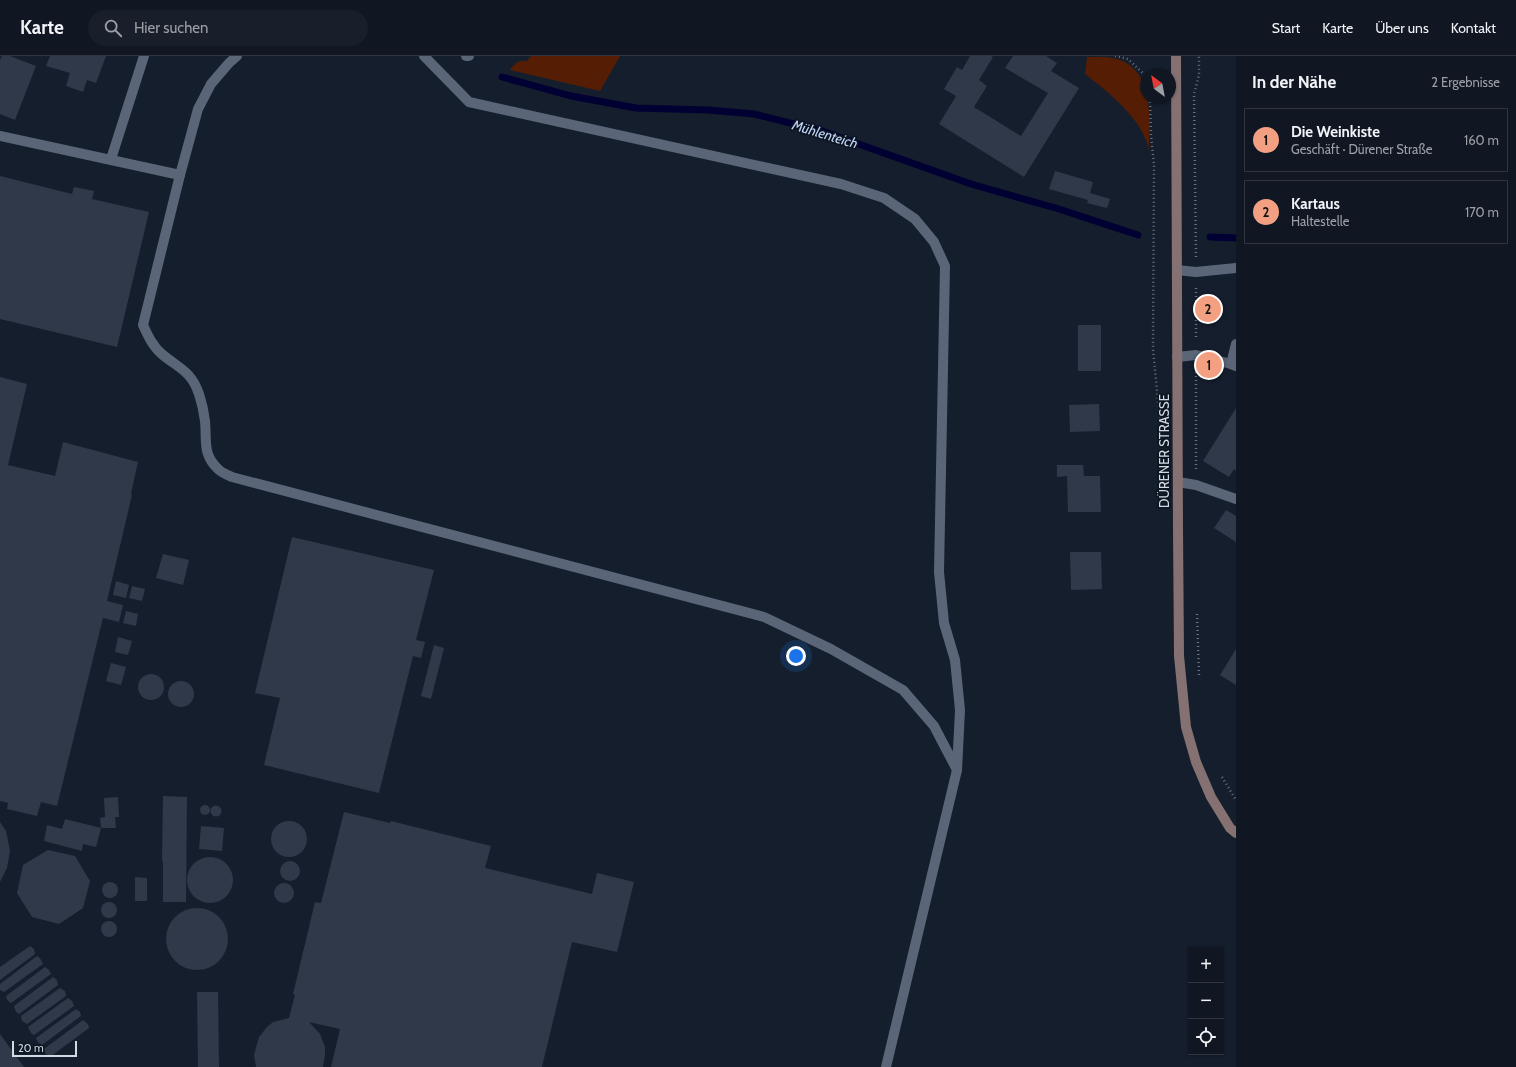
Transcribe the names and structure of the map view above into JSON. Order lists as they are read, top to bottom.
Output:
{
  "streets": {
    "main road": ["DÜRENER STRASSE"]
  },
  "water": ["Mühlenteich"],
  "scale_bar": "20 m",
  "north": "top left",
  "page": {
    "header": "Karte",
    "search": "Hier suchen",
    "nav": [
      "Start",
      "Karte",
      "Über uns",
      "Kontakt"
    ],
    "heading": ["In der Nähe", "2 Ergebnisse"],
    "list": [
      {
        "mark": "1",
        "name": "Die Weinkiste",
        "note": "Geschäft · Dürener Straße",
        "value": "160 m"
      },
      {
        "mark": "2",
        "name": "Kartaus",
        "note": "Haltestelle",
        "value": "170 m"
      }
    ],
    "pins": ["2", "1"],
    "map_buttons": ["+", "−"],
    "scale": "20 m"
  }
}
